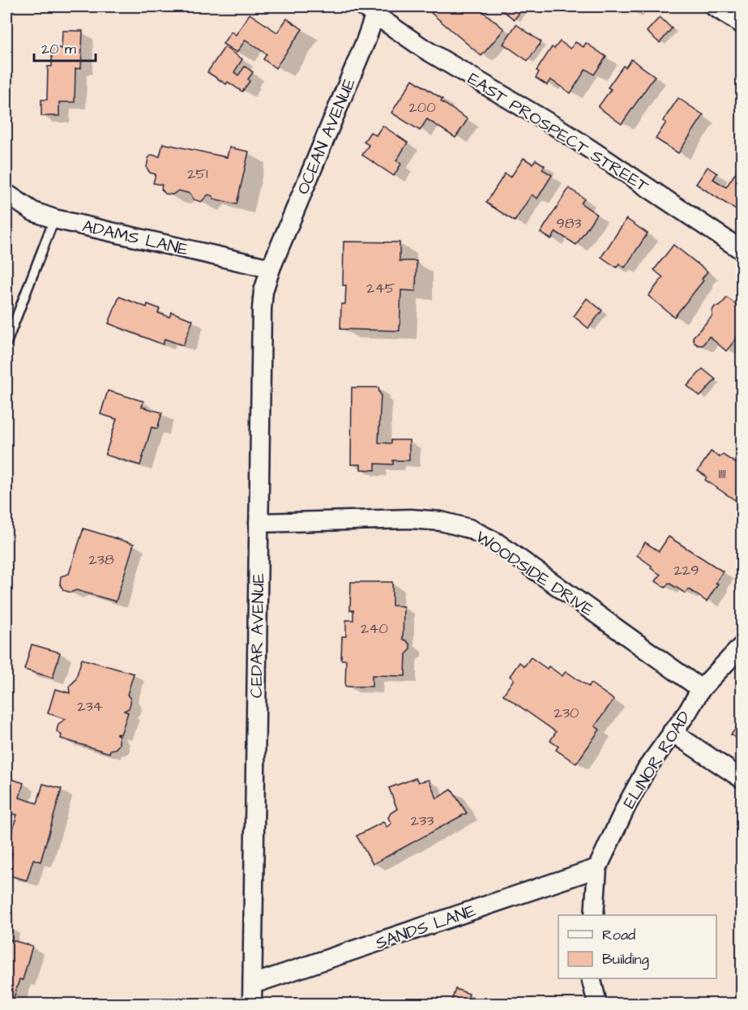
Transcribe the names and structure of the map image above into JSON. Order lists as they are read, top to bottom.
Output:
{
  "streets": {
    "street": [
      "EAST PROSPECT STREET",
      "OCEAN AVENUE",
      "ADAMS LANE",
      "WOODSIDE DRIVE",
      "CEDAR AVENUE",
      "ELINOR ROAD",
      "SANDS LANE"
    ]
  },
  "crossings": [
    ["EAST PROSPECT STREET", "OCEAN AVENUE"],
    ["OCEAN AVENUE", "ADAMS LANE"],
    ["OCEAN AVENUE", "CEDAR AVENUE"],
    ["ADAMS LANE", "CEDAR AVENUE"],
    ["WOODSIDE DRIVE", "CEDAR AVENUE"],
    ["WOODSIDE DRIVE", "ELINOR ROAD"],
    ["CEDAR AVENUE", "SANDS LANE"],
    ["ELINOR ROAD", "SANDS LANE"]
  ],
  "house_numbers": [
    "200",
    "251",
    "983",
    "245",
    "1111",
    "238",
    "229",
    "240",
    "234",
    "230",
    "233"
  ],
  "legend": ["Road", "Building"],
  "scale_bar": "20 m"
}
